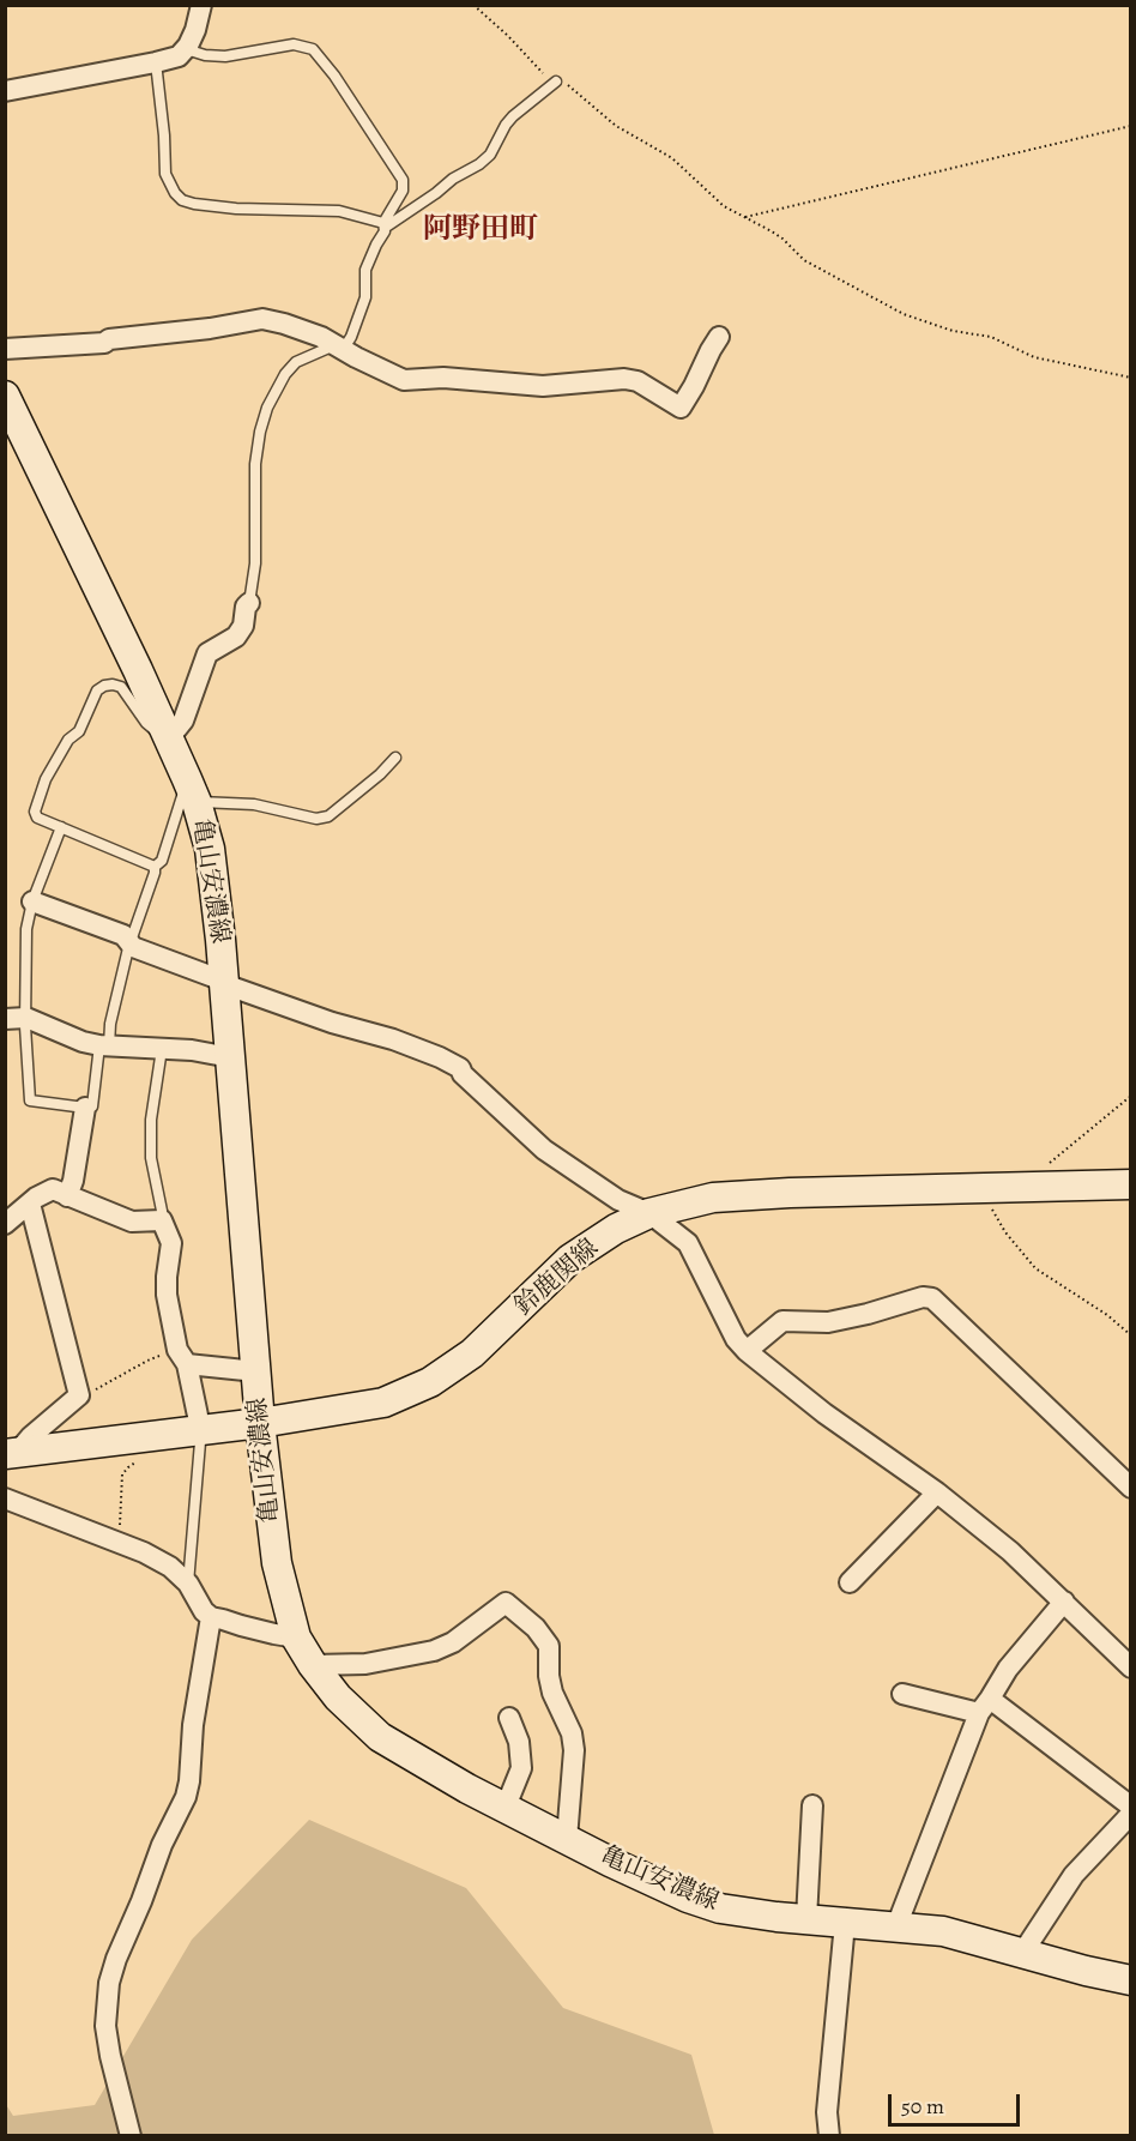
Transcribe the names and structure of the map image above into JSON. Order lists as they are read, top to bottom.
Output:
{
  "streets": {
    "main road": ["亀山安濃線", "鈴鹿関線"]
  },
  "crossings": [
    ["亀山安濃線", "鈴鹿関線"]
  ],
  "districts": ["阿野田町"],
  "scale_bar": "50 m"
}
